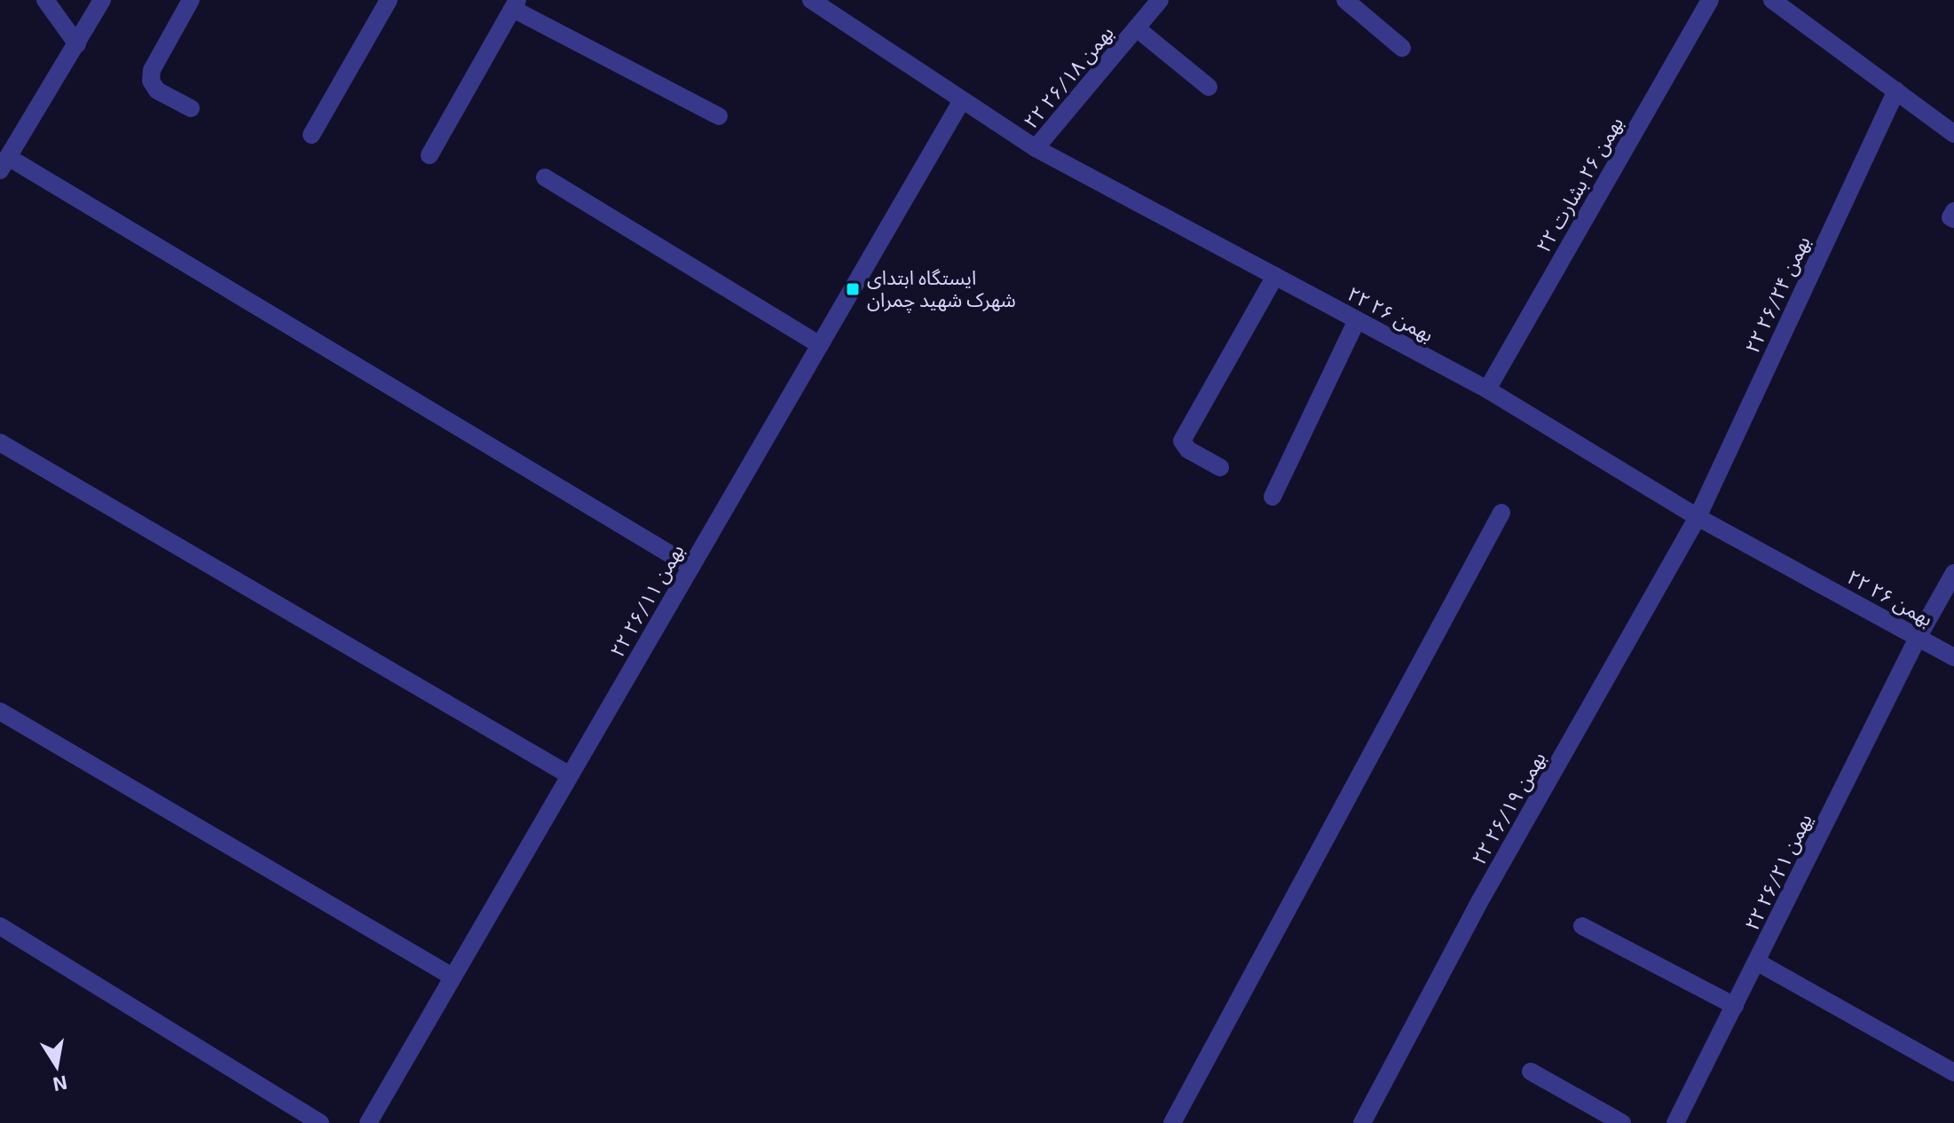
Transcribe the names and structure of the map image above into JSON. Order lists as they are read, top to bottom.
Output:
{
  "streets": {
    "street": [
      "۲۲ بهمن ۲۶/۱۸",
      "بهمن ۲۶ بشارت ۲۲",
      "۲۲ بهمن ۲۶/۲۴",
      "۲۲ بهمن ۲۶",
      "۲۲ بهمن ۲۶/۱۱",
      "۲۲ بهمن ۲۶/۱۹",
      "۲۲ یهمن ۲۶/۲۱"
    ]
  },
  "crossings": [
    ["۲۲ بهمن ۲۶/۱۸", "۲۲ بهمن ۲۶"],
    ["بهمن ۲۶ بشارت ۲۲", "۲۲ بهمن ۲۶"],
    ["۲۲ بهمن ۲۶/۲۴", "۲۲ بهمن ۲۶"],
    ["۲۲ بهمن ۲۶/۲۴", "۲۲ بهمن ۲۶/۱۹"],
    ["۲۲ بهمن ۲۶", "۲۲ بهمن ۲۶/۱۱"],
    ["۲۲ بهمن ۲۶", "۲۲ بهمن ۲۶/۱۹"],
    ["۲۲ بهمن ۲۶", "۲۲ یهمن ۲۶/۲۱"]
  ],
  "places": {
    "transit": ["ایستگاه ابتدای شهرک شهید چمران"]
  },
  "north": "bottom"
}
